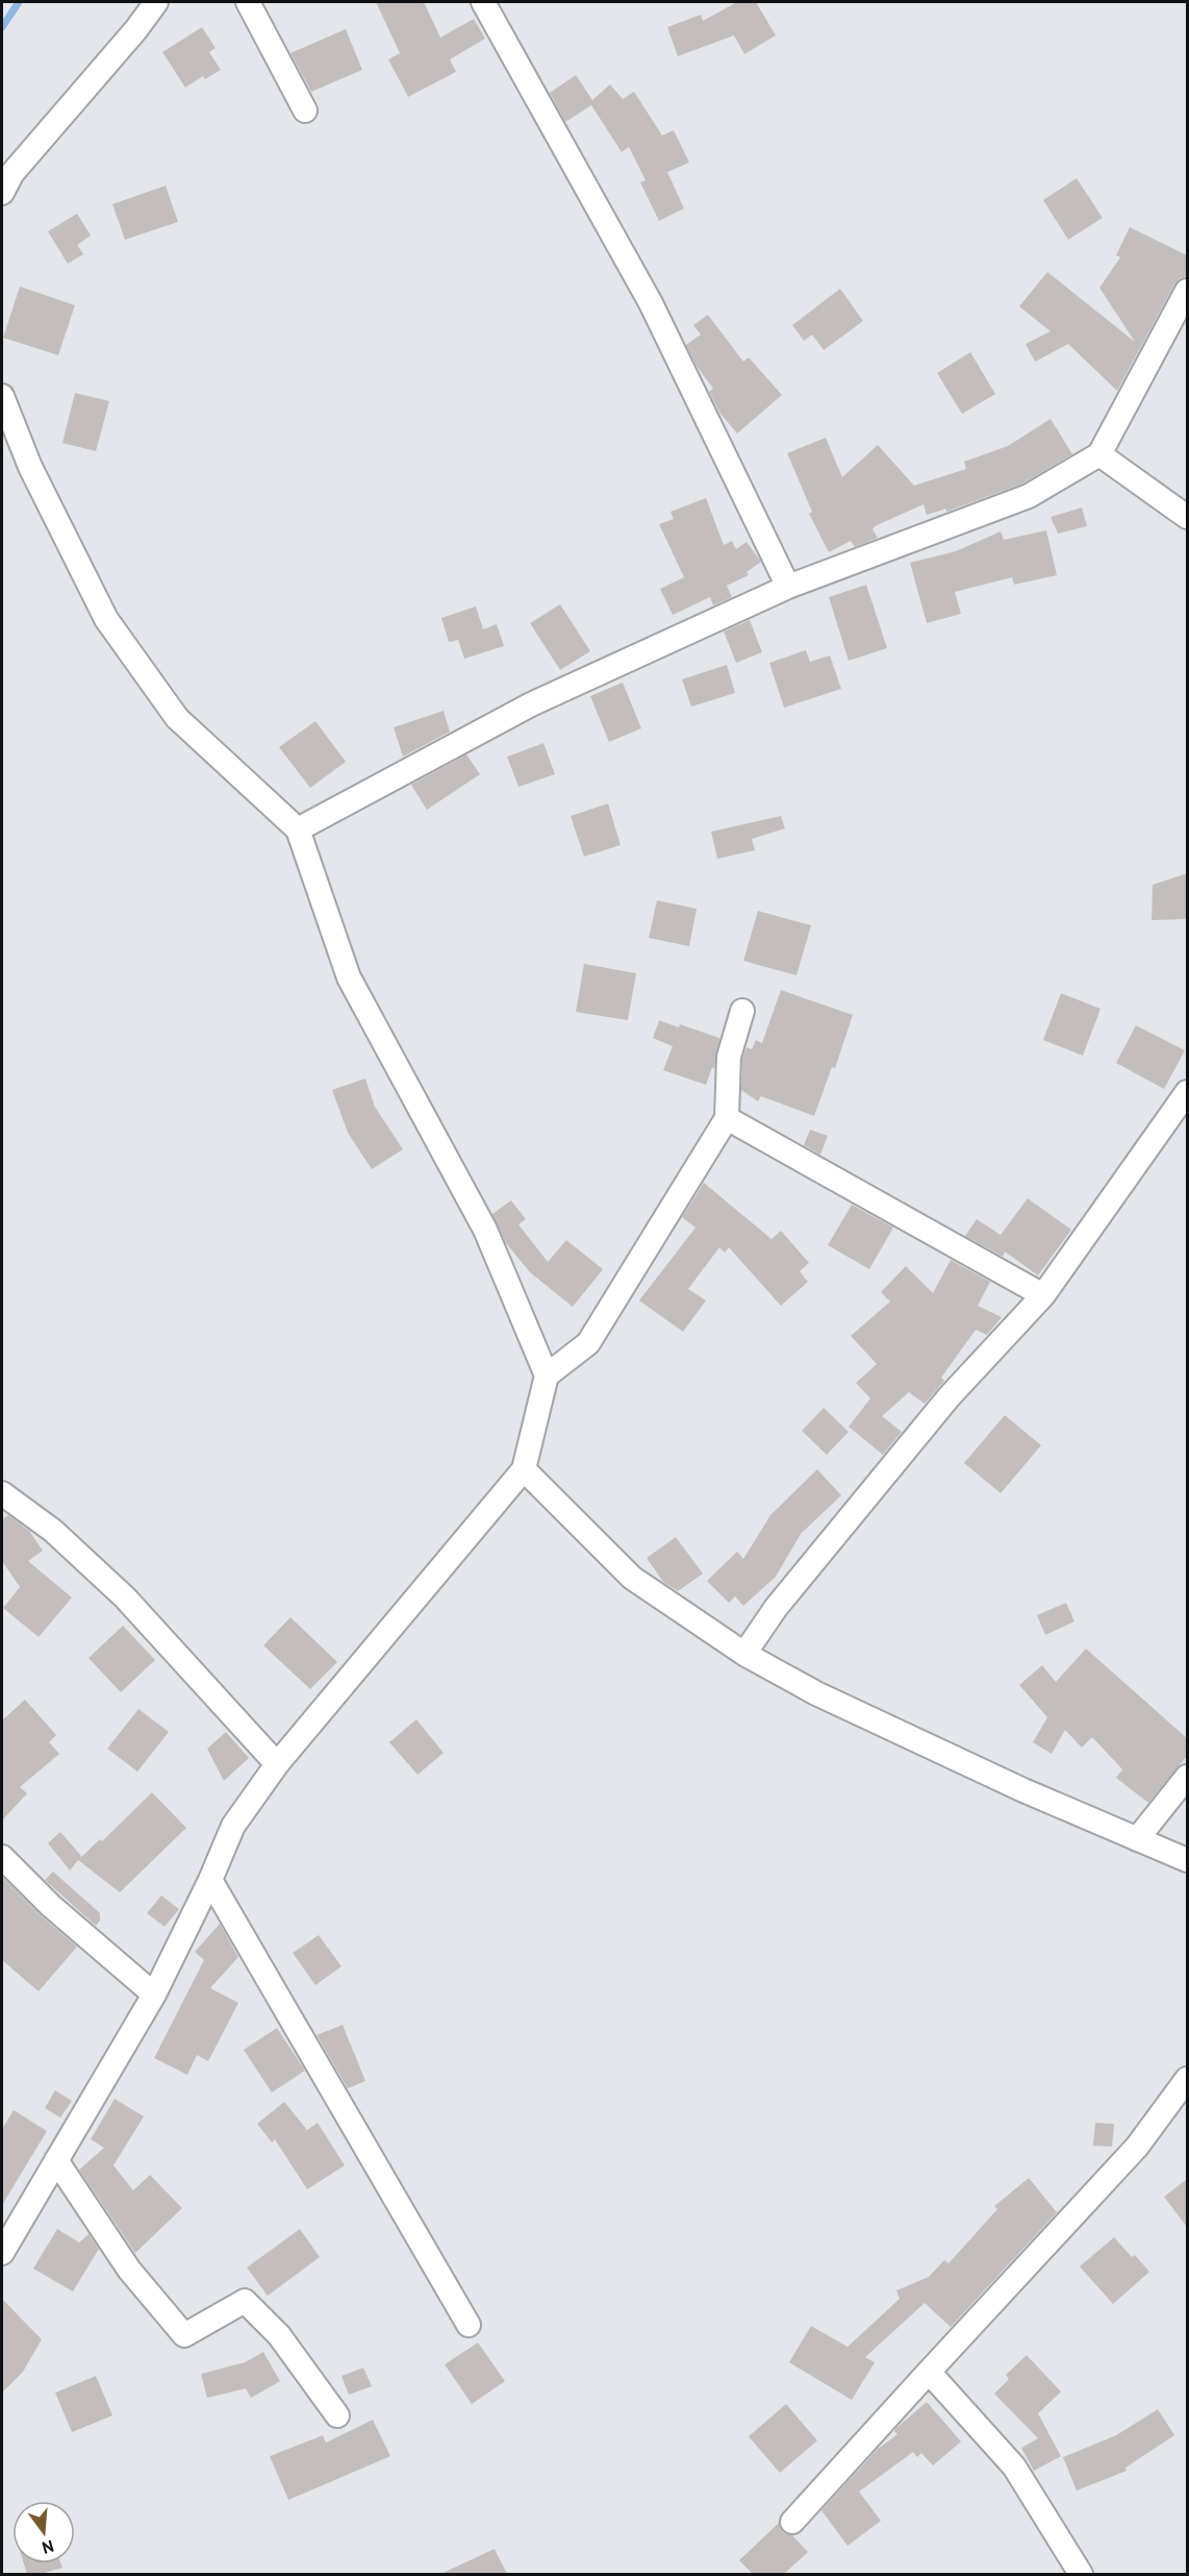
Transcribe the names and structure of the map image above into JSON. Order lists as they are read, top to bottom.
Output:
{
  "north": "bottom"
}
